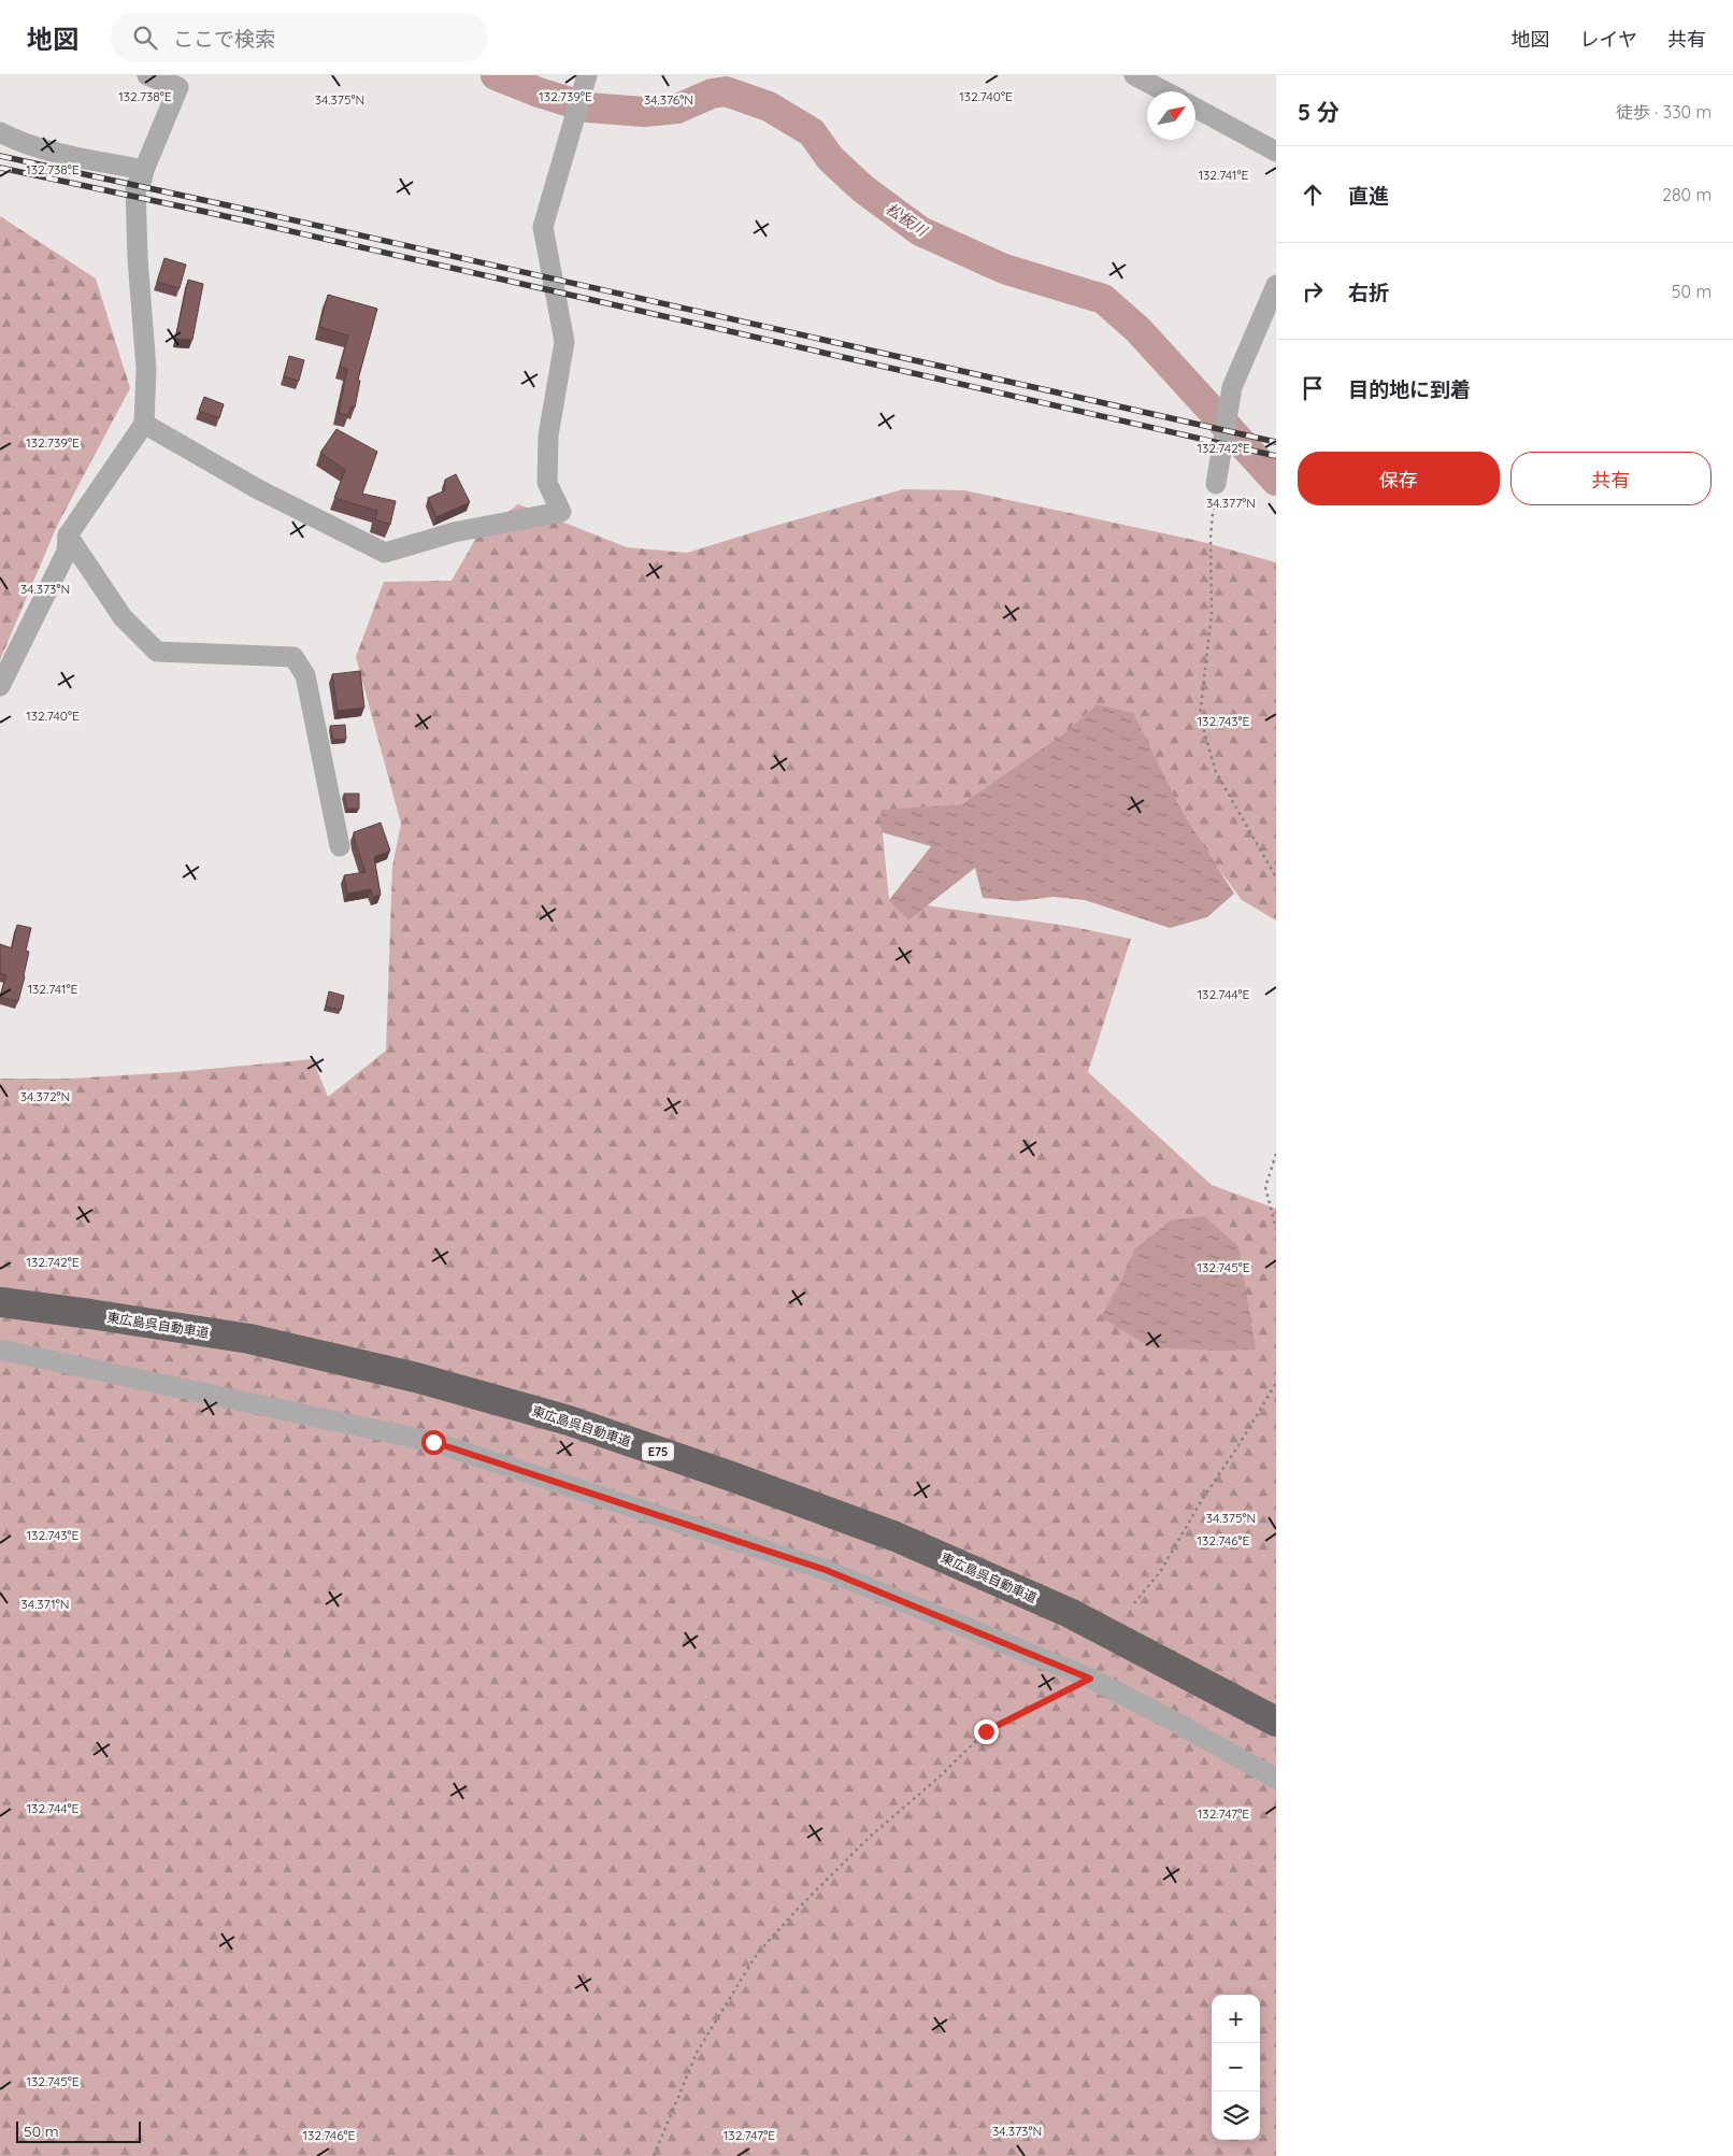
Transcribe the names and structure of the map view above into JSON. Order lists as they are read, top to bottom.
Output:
{
  "streets": {
    "highway": ["東広島呉自動車道", "E75"]
  },
  "water": ["松板川"],
  "scale_bar": "50 m",
  "north": "top right",
  "page": {
    "header": "地図",
    "search": "ここで検索",
    "nav": ["地図", "レイヤ", "共有"],
    "heading": ["5 分", "徒歩 · 330 m"],
    "list": [
      ["直進", "280 m"],
      ["右折", "50 m"],
      "目的地に到着"
    ],
    "buttons": ["保存", "共有"],
    "map_buttons": ["+", "−"],
    "scale": "50 m"
  },
  "coordinates": [
    "132.738°E",
    "132.739°E",
    "132.740°E",
    "34.375°N",
    "34.376°N",
    "132.741°E",
    "132.742°E",
    "34.377°N",
    "34.373°N",
    "132.743°E",
    "132.744°E",
    "34.372°N",
    "132.745°E",
    "132.746°E",
    "34.371°N",
    "132.747°E"
  ]
}
